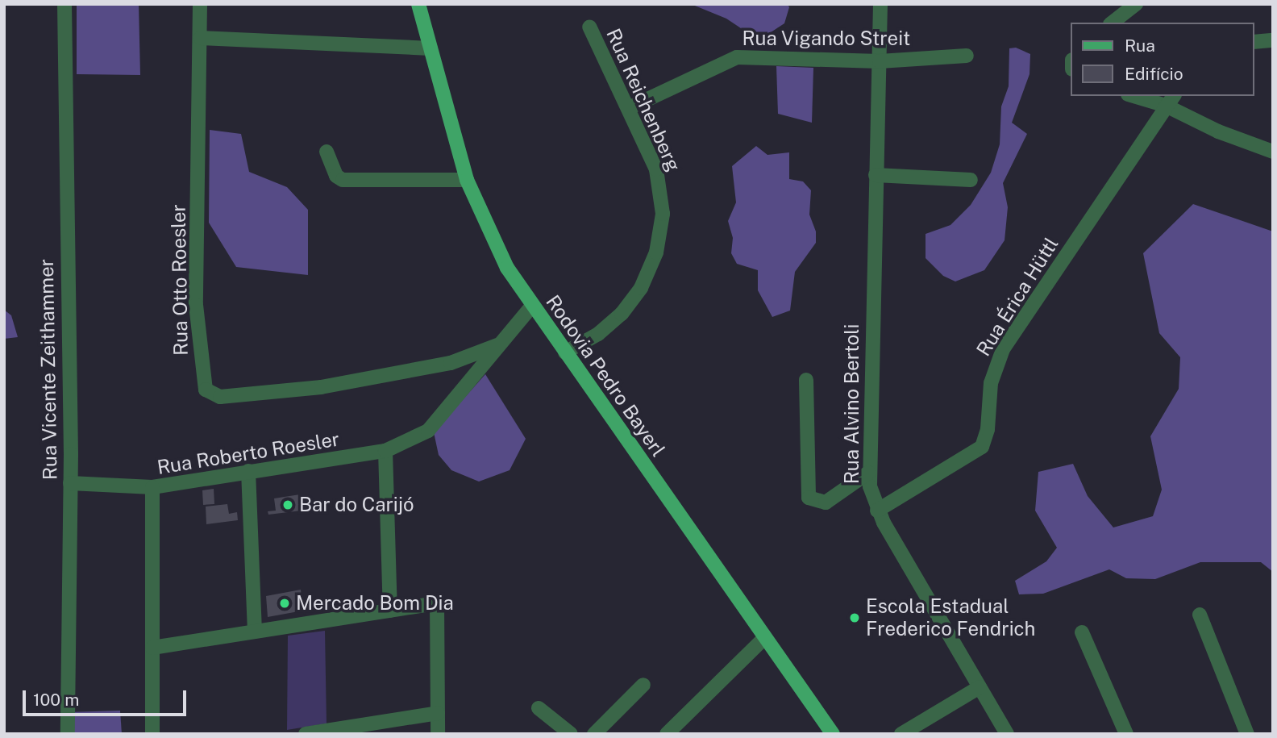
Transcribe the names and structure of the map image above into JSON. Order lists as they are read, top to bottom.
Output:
{
  "streets": {
    "main road": ["Rodovia Pedro Bayerl"],
    "street": [
      "Rua Vigando Streit",
      "Rua Reichenberg",
      "Rua Otto Roesler",
      "Rua Érica Hüttl",
      "Rua Vicente Zeithammer",
      "Rua Alvino Bertoli",
      "Rua Roberto Roesler"
    ]
  },
  "crossings": [
    ["Rua Vigando Streit", "Rua Reichenberg"],
    ["Rua Vigando Streit", "Rua Alvino Bertoli"],
    ["Rua Reichenberg", "Rodovia Pedro Bayerl"],
    ["Rua Otto Roesler", "Rua Roberto Roesler"],
    ["Rua Érica Hüttl", "Rua Alvino Bertoli"],
    ["Rodovia Pedro Bayerl", "Rua Roberto Roesler"]
  ],
  "places": ["Bar do Carijó", "Mercado Bom Dia", "Escola Estadual Frederico Fendrich"],
  "legend": ["Rua", "Edifício"],
  "scale_bar": "100 m"
}
